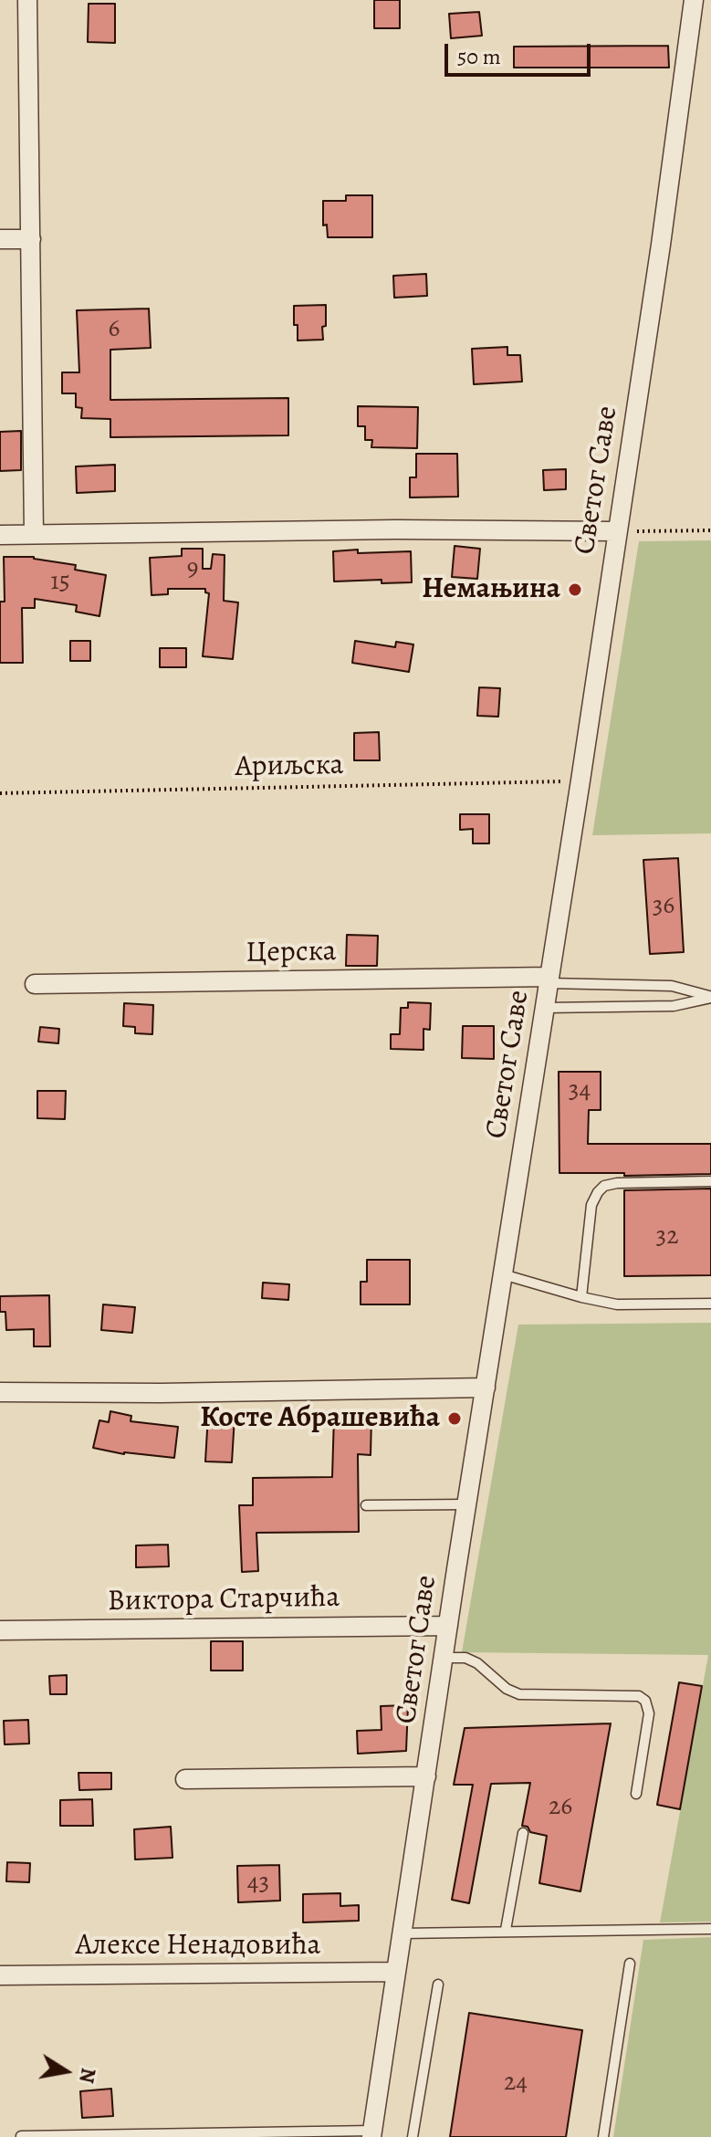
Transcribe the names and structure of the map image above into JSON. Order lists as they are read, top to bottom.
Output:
{
  "streets": {
    "street": [
      "Светог Саве",
      "Церска",
      "Виктора Старчића",
      "Алексе Ненадовића"
    ],
    "path": ["Ариљска"]
  },
  "crossings": [
    ["Светог Саве", "Ариљска"],
    ["Светог Саве", "Церска"],
    ["Светог Саве", "Виктора Старчића"],
    ["Светог Саве", "Алексе Ненадовића"]
  ],
  "places": ["Немањина", "Косте Абрашевића"],
  "house_numbers": [
    "6",
    "9",
    "15",
    "36",
    "34",
    "32",
    "26",
    "43",
    "24"
  ],
  "scale_bar": "50 m",
  "north": "right"
}
